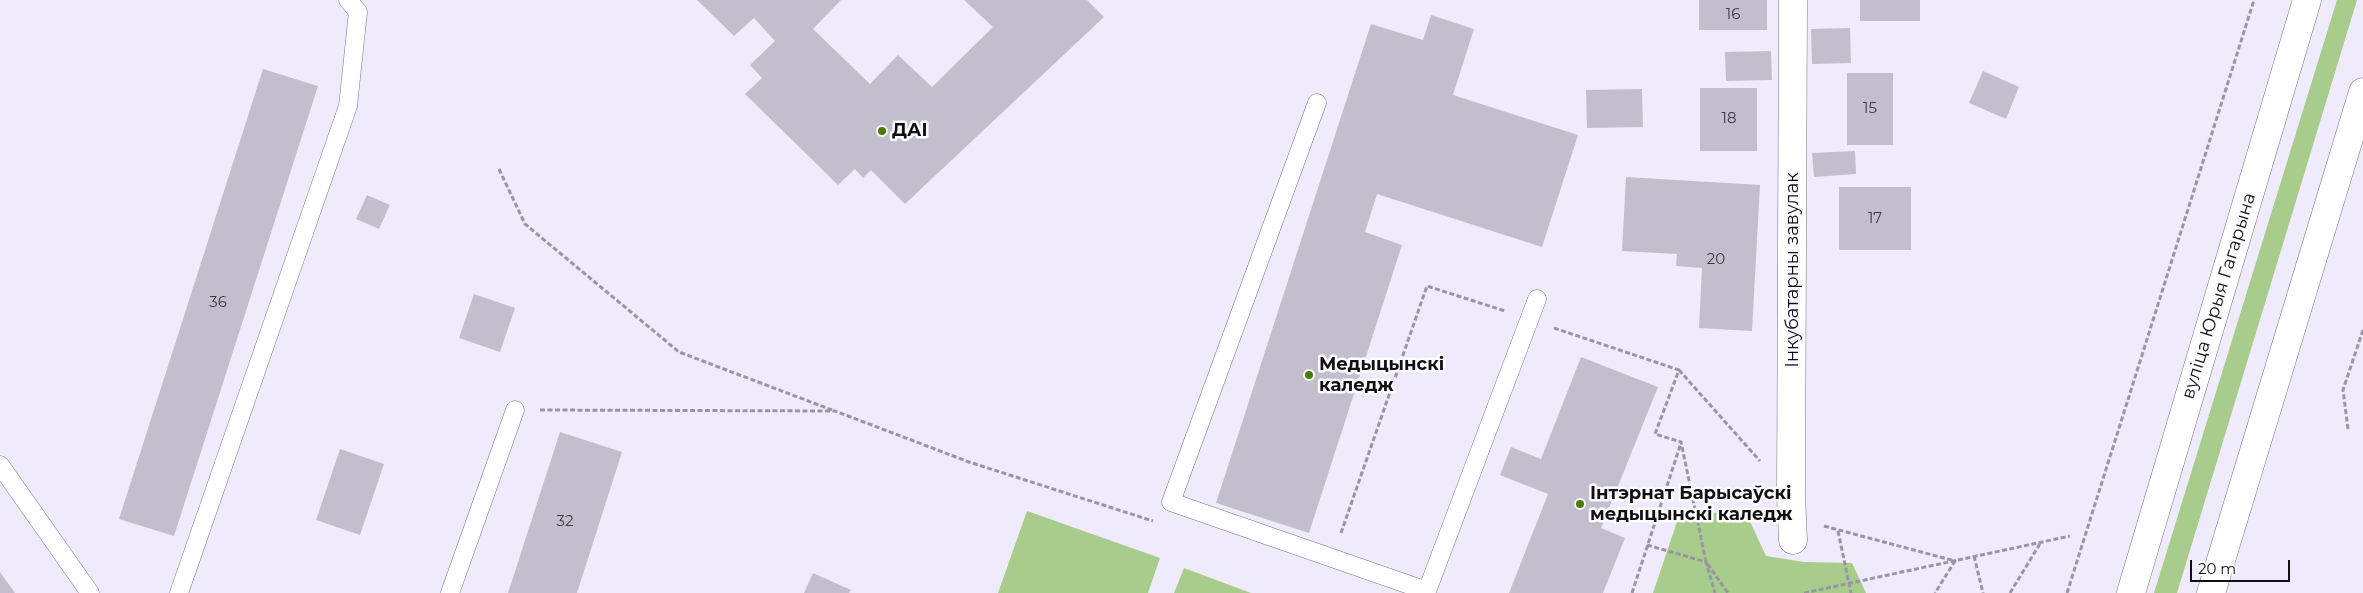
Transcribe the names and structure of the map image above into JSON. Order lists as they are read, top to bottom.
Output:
{
  "streets": {
    "main road": ["Інкубатарны завулак", "вуліца Юрыя Гагарына"]
  },
  "places": ["ДАІ", "Медыцынскі каледж", "Інтэрнат Барысаўскі медыцынскі каледж"],
  "house_numbers": [
    "16",
    "15",
    "18",
    "17",
    "20",
    "36",
    "32"
  ],
  "scale_bar": "20 m"
}
